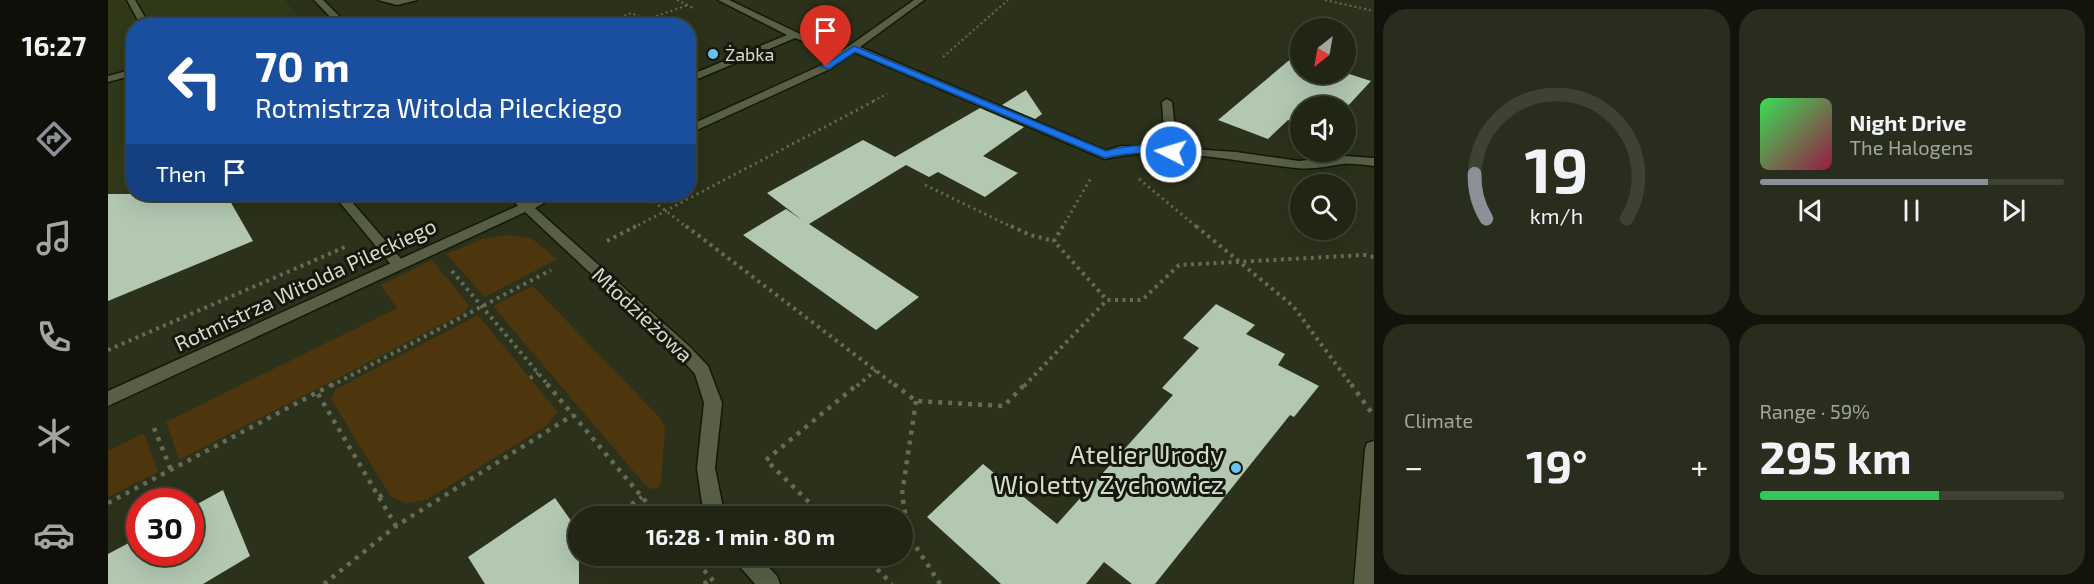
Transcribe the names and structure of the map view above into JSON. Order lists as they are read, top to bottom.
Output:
{
  "streets": {
    "street": ["Rotmistrza Witolda Pileckiego", "Młodzieżowa"]
  },
  "crossings": [
    ["Rotmistrza Witolda Pileckiego", "Młodzieżowa"]
  ],
  "places": ["Żabka", "Atelier Urody Wioletty Zychowicz"],
  "north": "bottom left",
  "page": {
    "tabs": "16:27",
    "turn": ["70 m", "Rotmistrza Witolda Pileckiego"],
    "song": ["Night Drive", "The Halogens"],
    "then": "Then",
    "tile": [
      "Climate",
      ["Range · 59%", "295 km"]
    ],
    "heat": ["−", "19°", "+"],
    "limit": "30",
    "trip": "16:28 · 1 min · 80 m",
    "gauge": ["19", "km/h"]
  }
}
